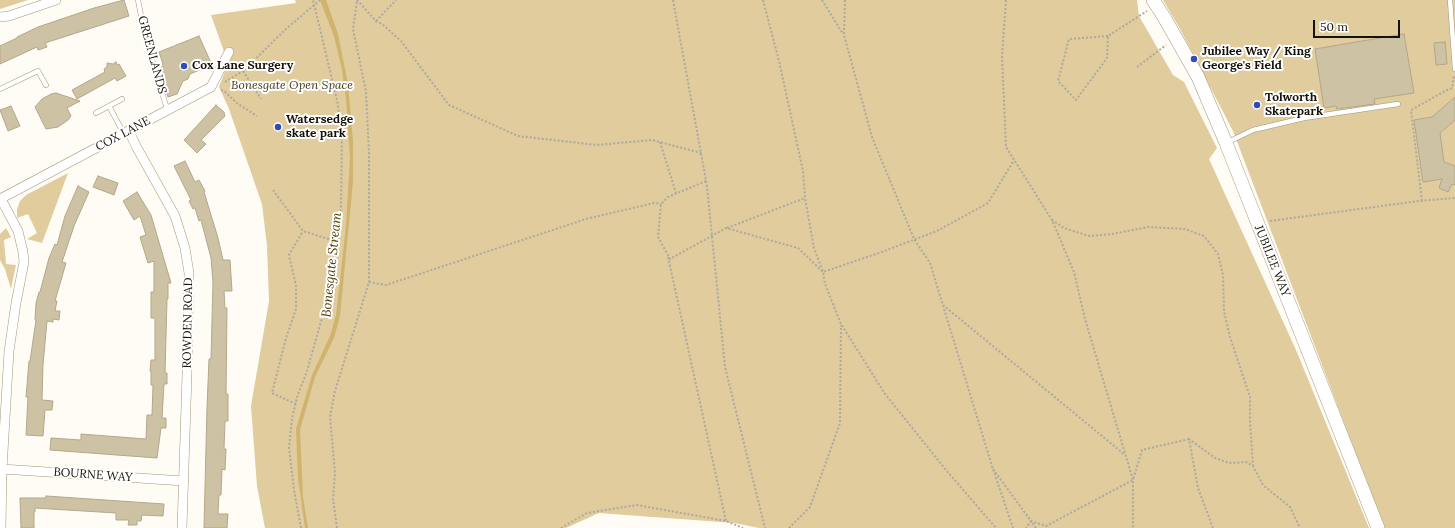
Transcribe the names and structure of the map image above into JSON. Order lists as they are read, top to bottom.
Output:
{
  "streets": {
    "street": [
      "COX LANE",
      "JUBILEE WAY",
      "ROWDEN ROAD",
      "BOURNE WAY"
    ],
    "lane": ["GREENLANDS"]
  },
  "crossings": [
    ["GREENLANDS", "COX LANE"],
    ["COX LANE", "ROWDEN ROAD"],
    ["ROWDEN ROAD", "BOURNE WAY"]
  ],
  "water": ["Bonesgate Stream"],
  "parks": ["Bonesgate Open Space"],
  "places": [
    "Jubilee Way / King George's Field",
    "Cox Lane Surgery",
    "Tolworth Skatepark",
    "Watersedge skate park"
  ],
  "scale_bar": "50 m"
}
